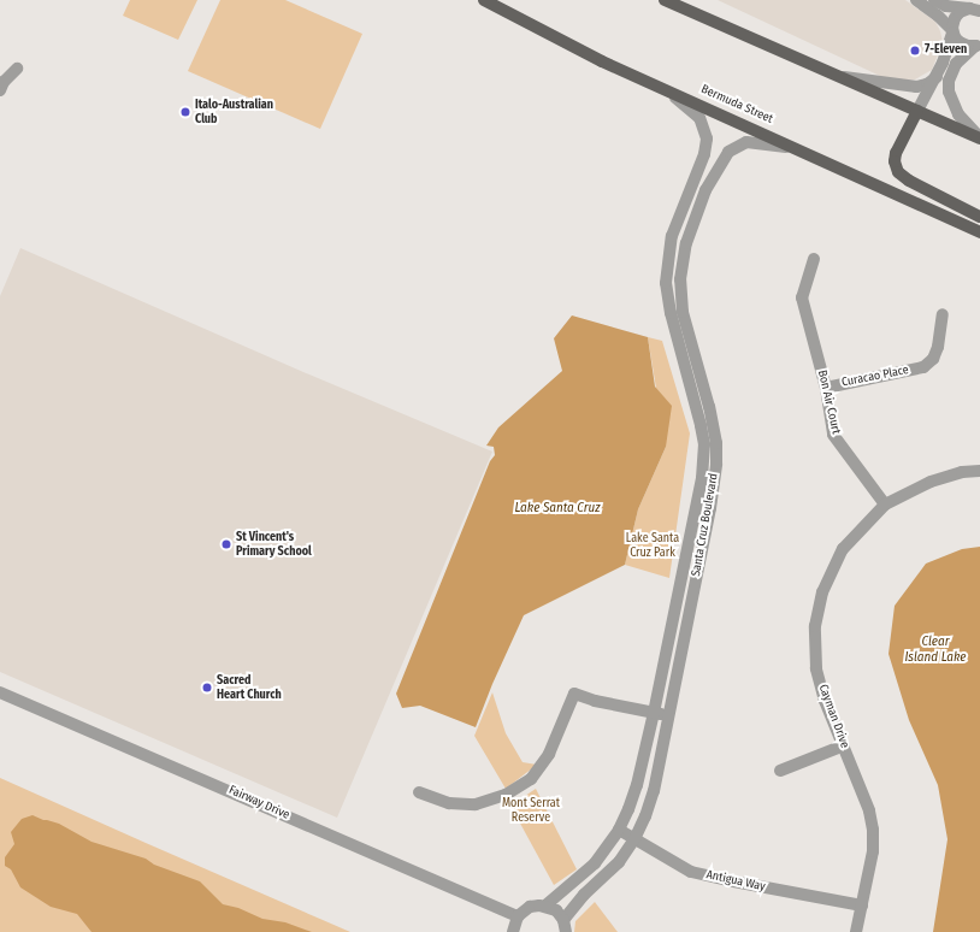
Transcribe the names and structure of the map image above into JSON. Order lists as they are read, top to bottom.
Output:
{
  "streets": {
    "main road": ["Bermuda Street"],
    "street": [
      "Curacao Place",
      "Bon Air Court",
      "Santa Cruz Boulevard",
      "Cayman Drive",
      "Fairway Drive",
      "Antigua Way"
    ]
  },
  "crossings": [
    ["Bermuda Street", "Santa Cruz Boulevard"],
    ["Curacao Place", "Bon Air Court"],
    ["Bon Air Court", "Cayman Drive"],
    ["Santa Cruz Boulevard", "Antigua Way"],
    ["Cayman Drive", "Antigua Way"]
  ],
  "water": ["Lake Santa Cruz", "Clear Island Lake"],
  "parks": ["Lake Santa Cruz Park", "Mont Serrat Reserve"],
  "places": [
    "7-Eleven",
    "Italo-Australian Club",
    "St Vincent's Primary School",
    "Sacred Heart Church"
  ]
}
